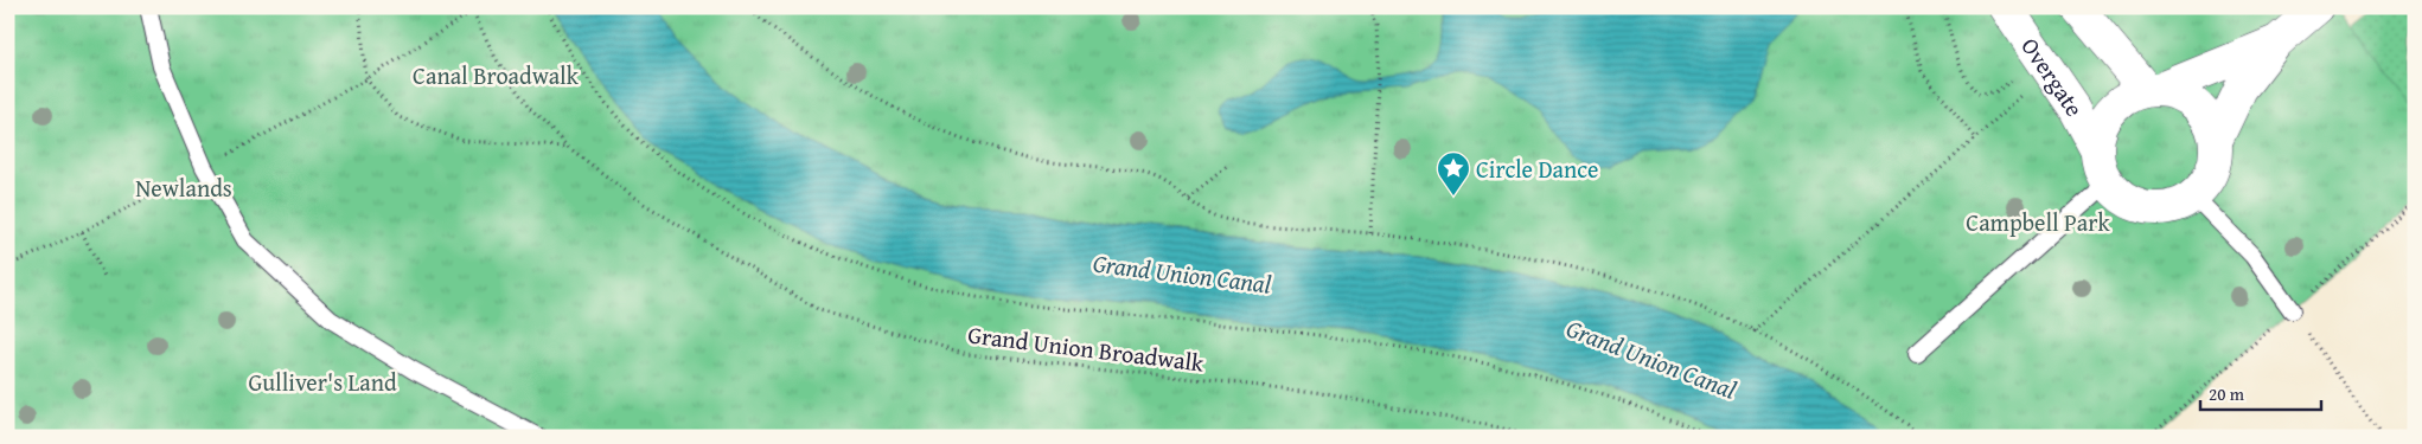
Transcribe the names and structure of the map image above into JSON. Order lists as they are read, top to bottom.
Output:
{
  "streets": {
    "street": ["Overgate"],
    "path": ["Grand Union Broadwalk"]
  },
  "water": ["Grand Union Canal"],
  "parks": [
    "Canal Broadwalk",
    "Newlands",
    "Campbell Park",
    "Gulliver's Land"
  ],
  "places": {
    "place": ["Circle Dance"]
  },
  "scale_bar": "20 m"
}
